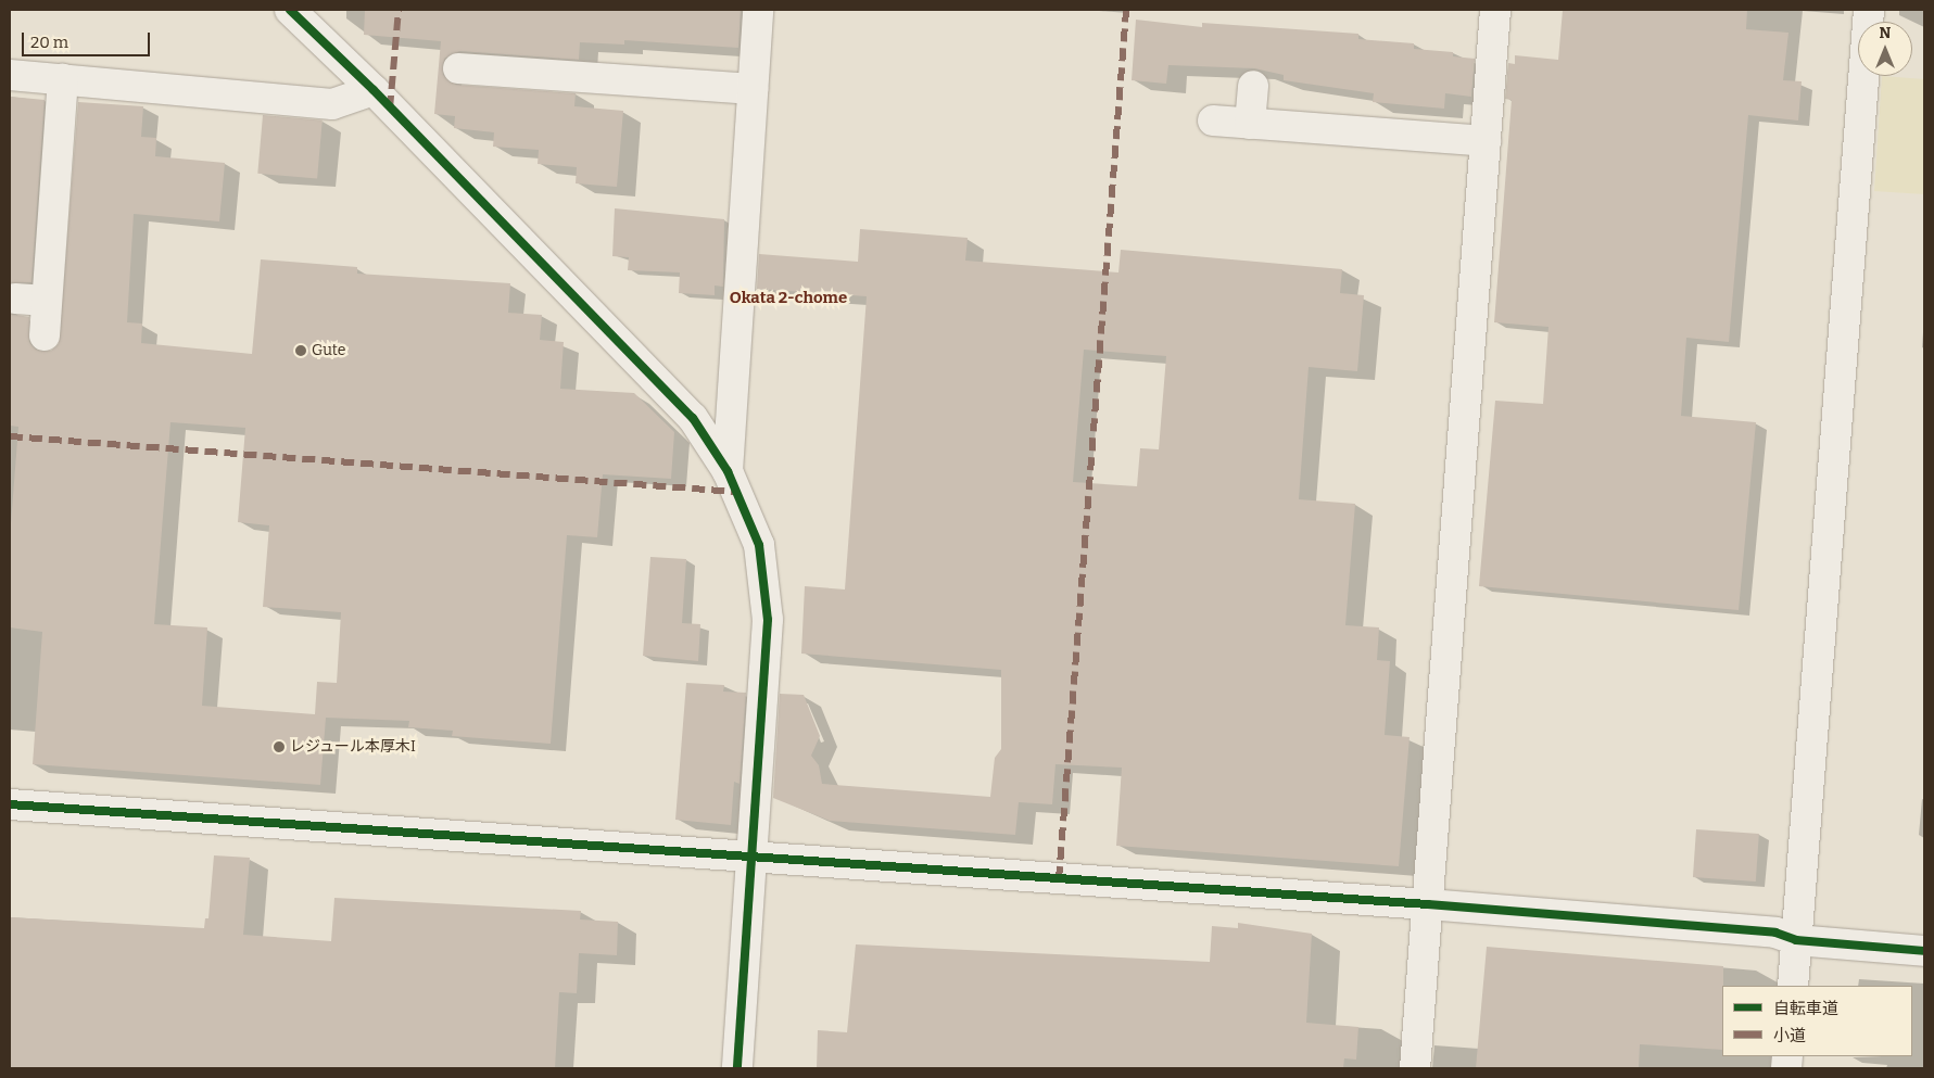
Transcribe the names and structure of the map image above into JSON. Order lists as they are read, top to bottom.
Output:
{
  "districts": ["Okata 2-chome"],
  "places": ["Gute", "レジュール本厚木I"],
  "legend": ["自転車道", "小道"],
  "scale_bar": "20 m",
  "north": "top"
}
